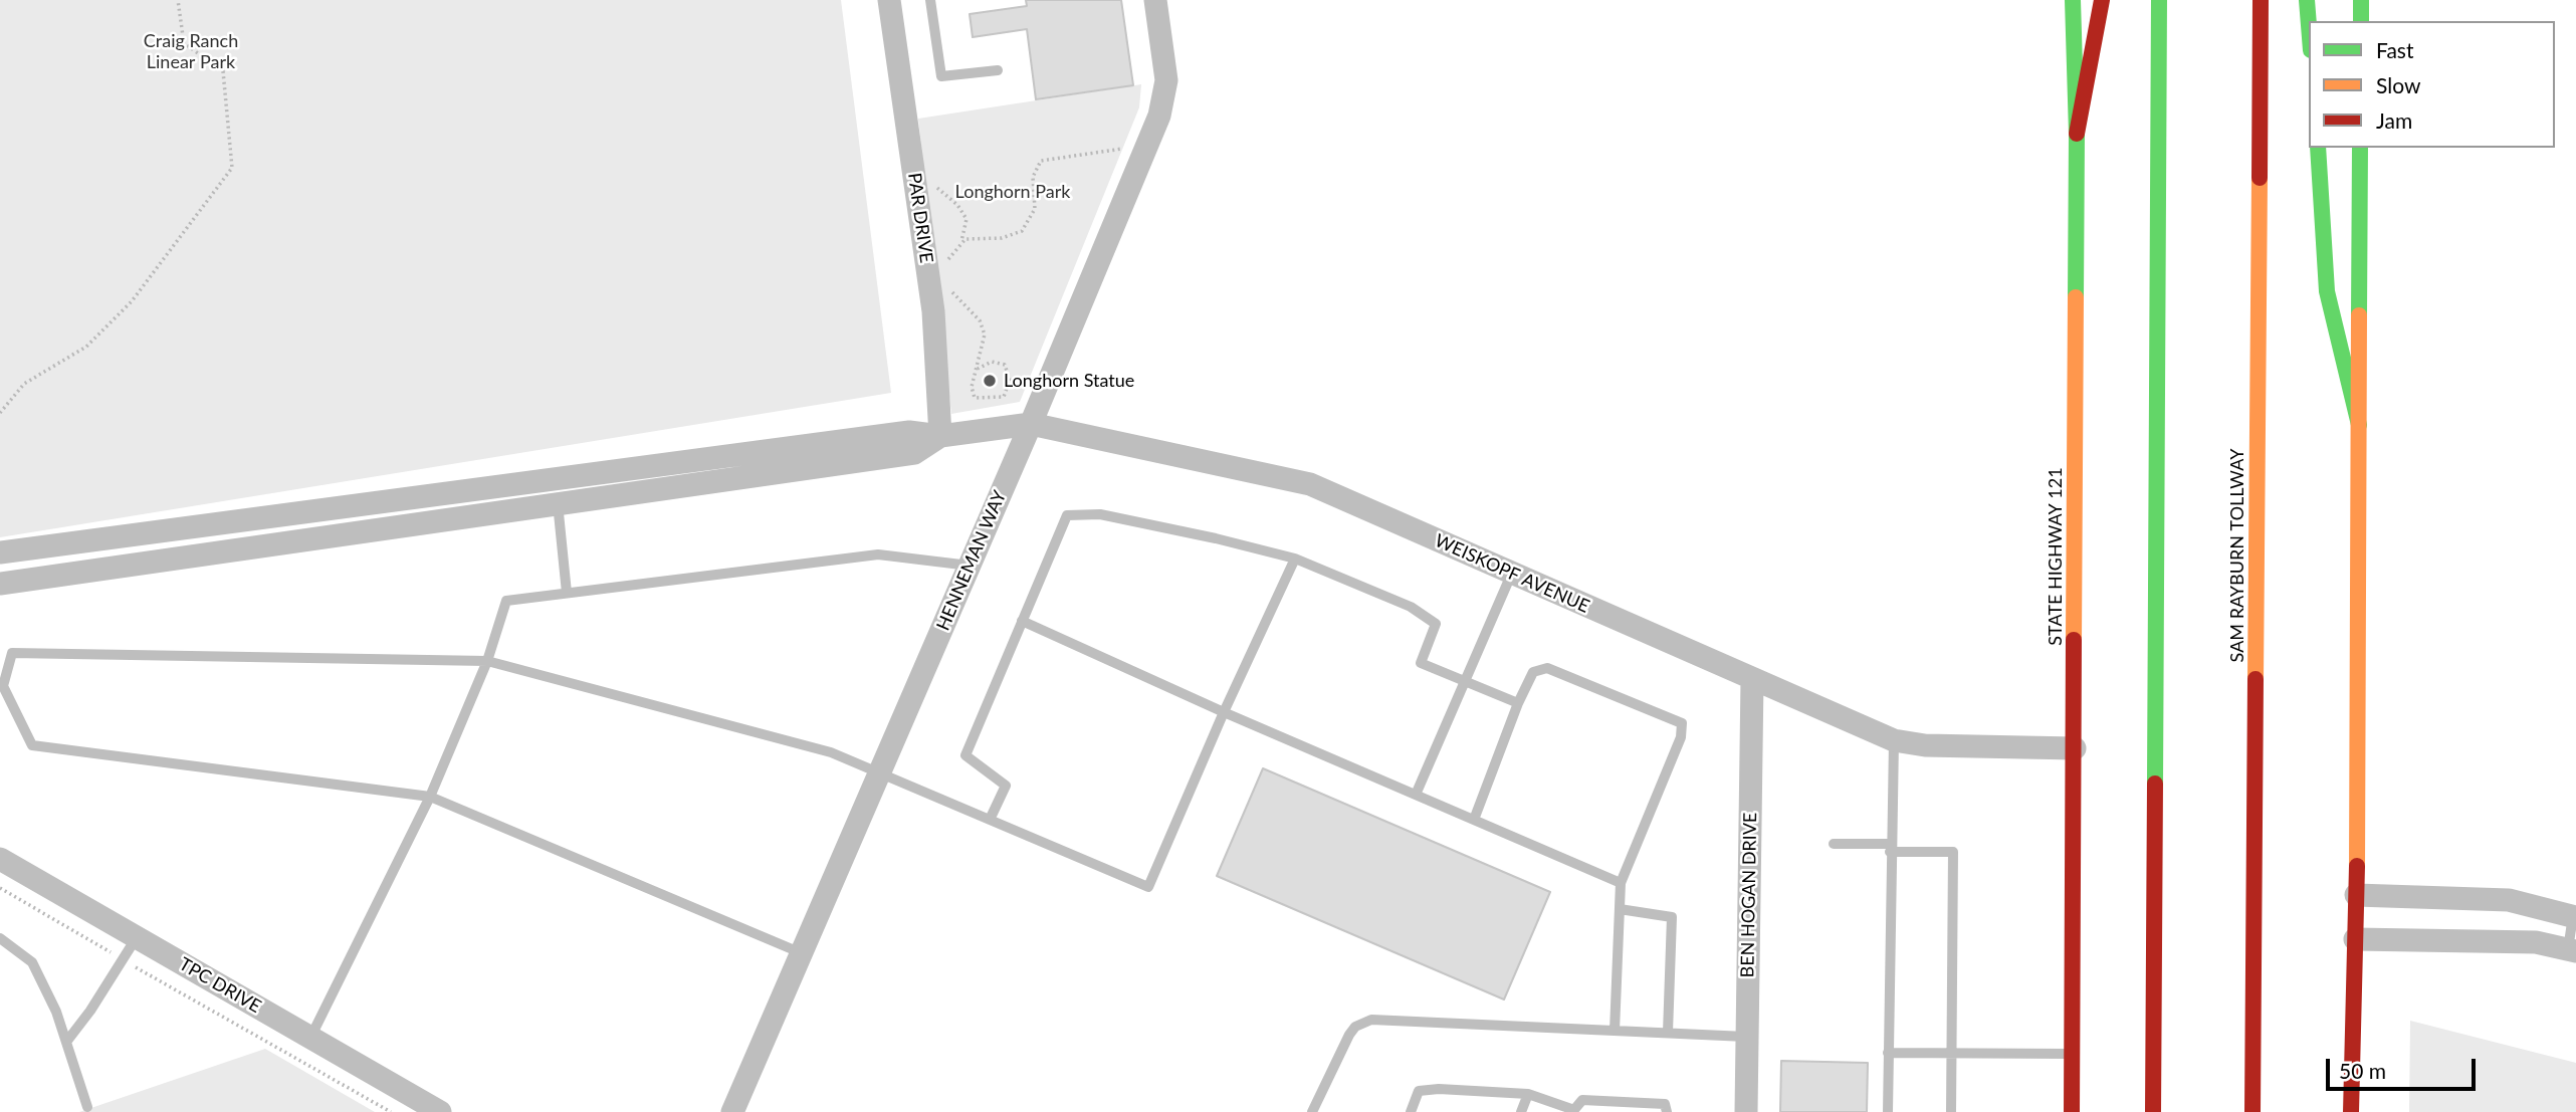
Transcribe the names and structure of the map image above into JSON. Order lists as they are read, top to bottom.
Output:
{
  "streets": {
    "main road": ["SAM RAYBURN TOLLWAY", "STATE HIGHWAY 121"],
    "street": [
      "PAR DRIVE",
      "HENNEMAN WAY",
      "WEISKOPF AVENUE",
      "BEN HOGAN DRIVE",
      "TPC DRIVE"
    ]
  },
  "crossings": [
    ["PAR DRIVE", "WEISKOPF AVENUE"],
    ["STATE HIGHWAY 121", "WEISKOPF AVENUE"],
    ["HENNEMAN WAY", "WEISKOPF AVENUE"],
    ["WEISKOPF AVENUE", "BEN HOGAN DRIVE"]
  ],
  "parks": ["Craig Ranch Linear Park", "Longhorn Park"],
  "places": ["Longhorn Statue"],
  "legend": ["Fast", "Slow", "Jam"],
  "scale_bar": "50 m"
}
